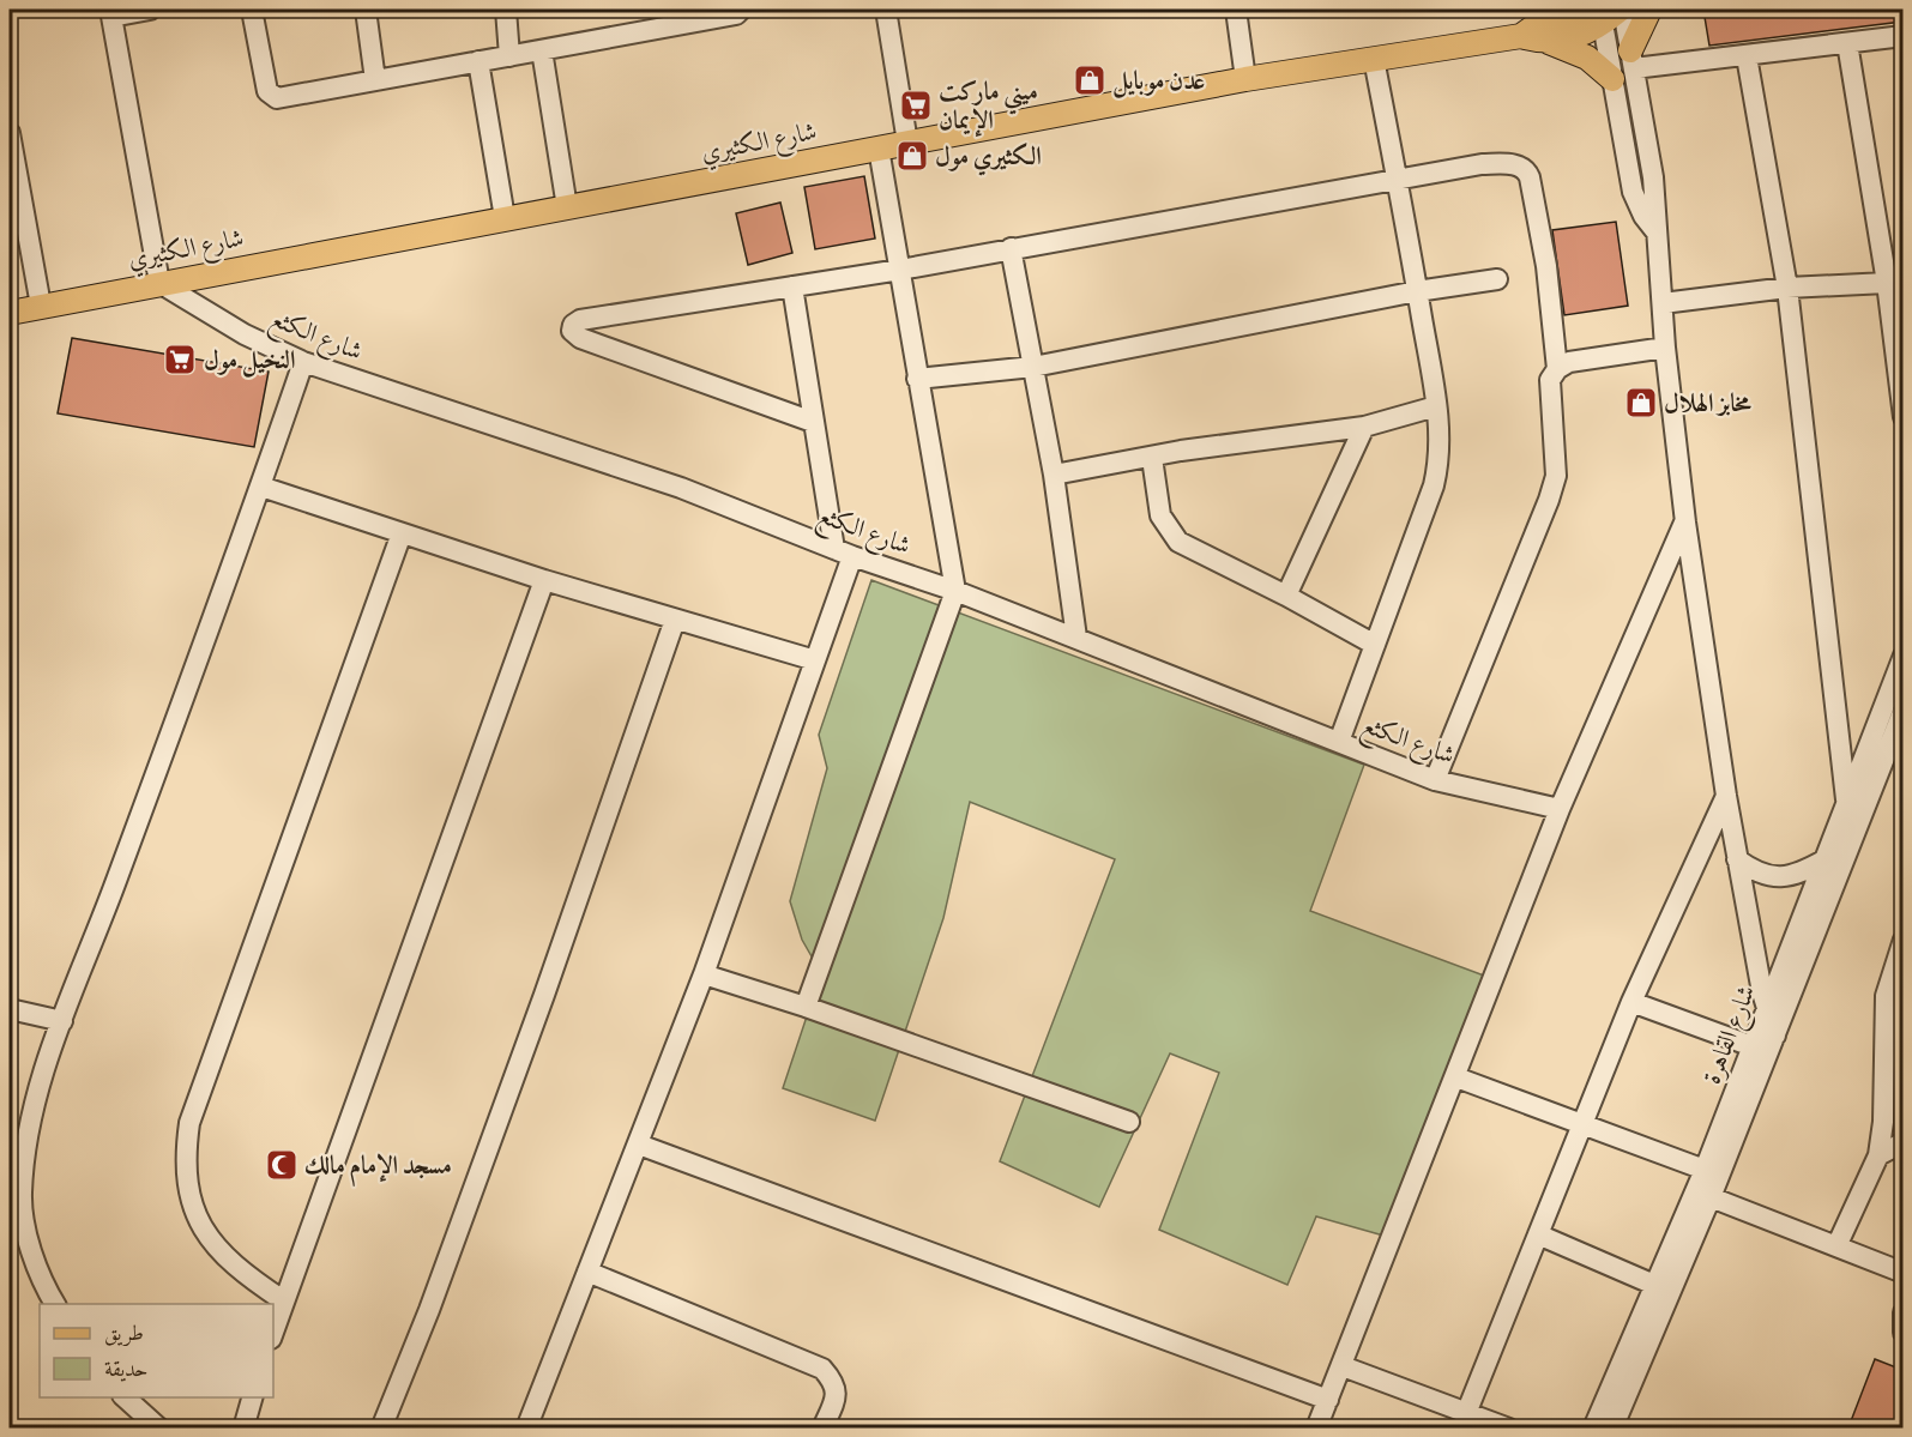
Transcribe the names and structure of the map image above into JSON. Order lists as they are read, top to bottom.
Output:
{
  "streets": {
    "main road": ["شارع الكثيري"],
    "street": ["شارع الكثع", "شارع القاهرة"]
  },
  "crossings": [
    ["شارع الكثيري", "شارع الكثع"]
  ],
  "places": {
    "shop": ["عدن موبايل", "الكثيري مول", "مخابز الهلال"],
    "supermarket": ["ميني ماركت الإيمان", "النخيل مول"],
    "mosque": ["مسجد الإمام مالك"]
  },
  "legend": ["طريق", "حديقة"]
}
